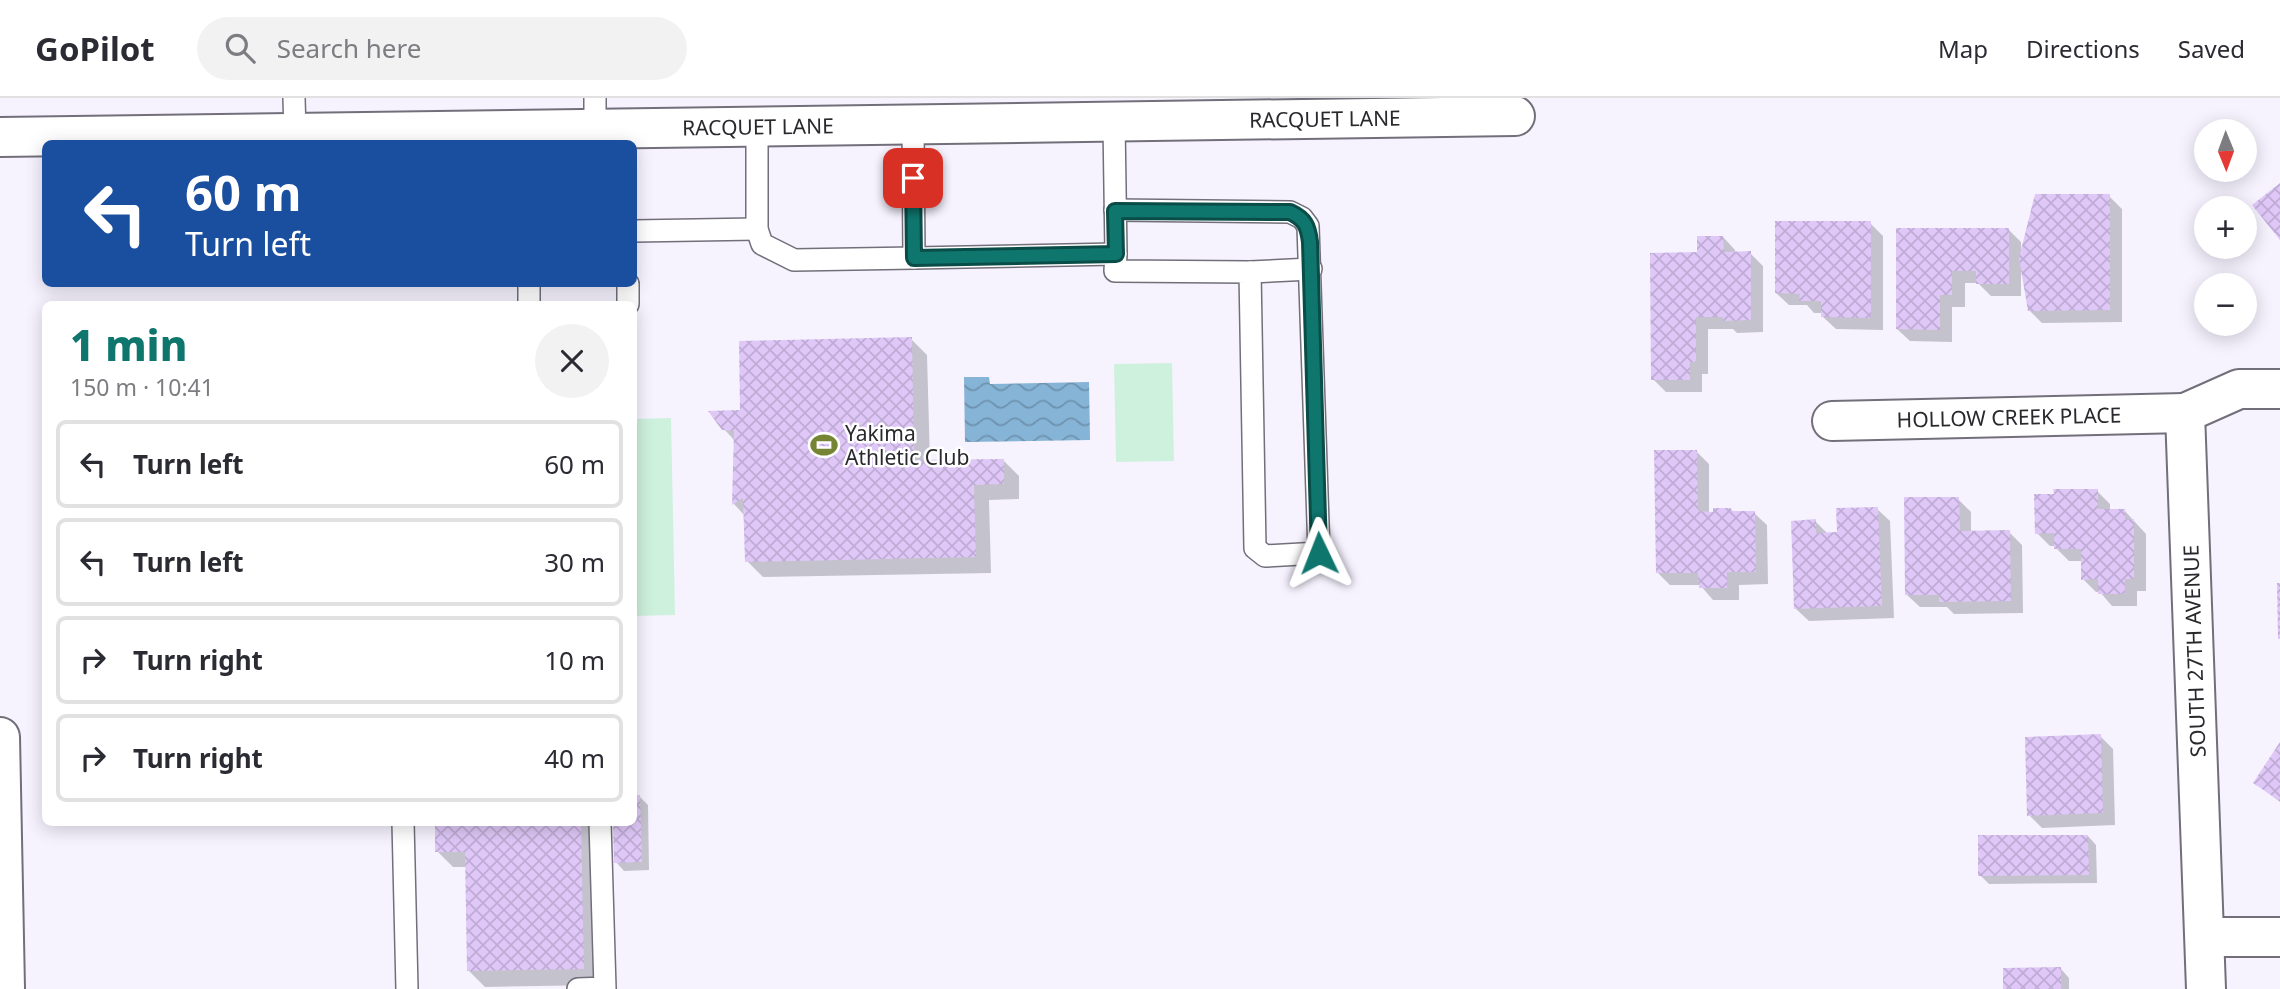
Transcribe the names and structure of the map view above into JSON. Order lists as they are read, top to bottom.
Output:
{
  "streets": {
    "street": ["RACQUET LANE", "HOLLOW CREEK PLACE", "SOUTH 27TH AVENUE"]
  },
  "crossings": [
    ["HOLLOW CREEK PLACE", "SOUTH 27TH AVENUE"]
  ],
  "places": {
    "sports": ["Yakima Athletic Club"]
  },
  "north": "bottom",
  "page": {
    "header": "GoPilot",
    "search": "Search here",
    "nav": ["Map", "Directions", "Saved"],
    "map_buttons": ["+", "−"],
    "turn": ["60 m", "Turn left"],
    "heading": ["1 min", "150 m · 10:41"],
    "list": [
      {
        "name": "Turn left",
        "value": "60 m"
      },
      {
        "name": "Turn left",
        "value": "30 m"
      },
      {
        "name": "Turn right",
        "value": "10 m"
      },
      {
        "name": "Turn right",
        "value": "40 m"
      }
    ]
  }
}
